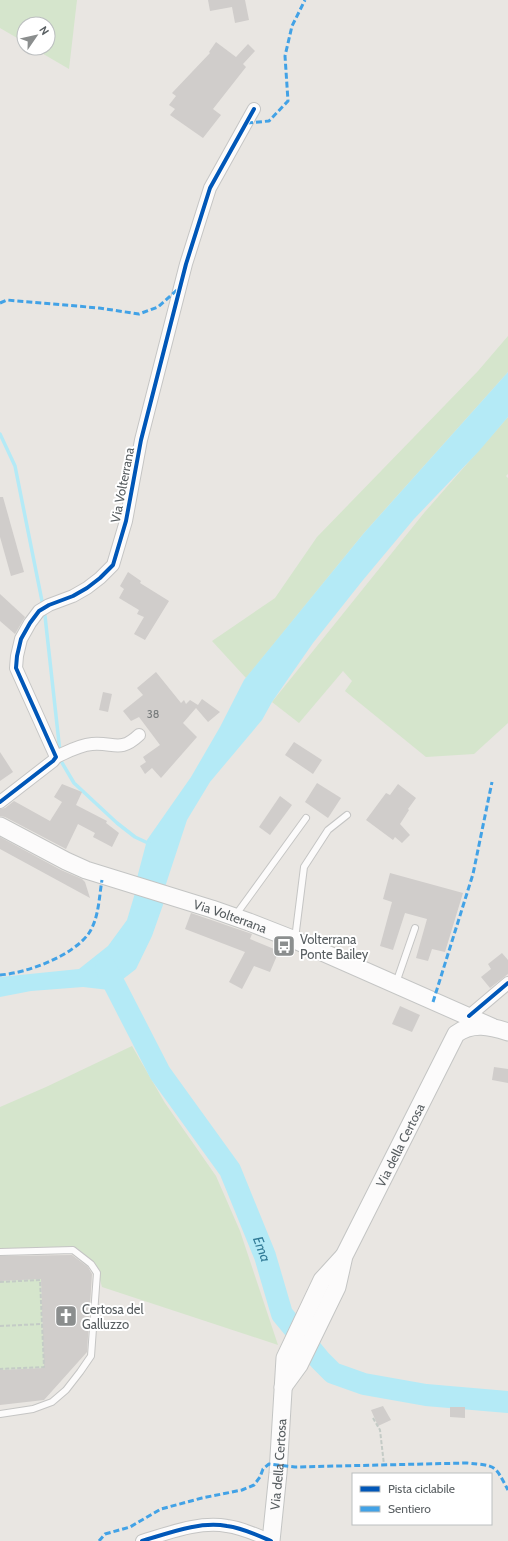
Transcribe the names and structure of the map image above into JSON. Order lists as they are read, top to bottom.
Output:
{
  "streets": {
    "main road": ["Via Volterrana", "Via della Certosa"]
  },
  "crossings": [
    ["Via Volterrana", "Via della Certosa"]
  ],
  "water": ["Ema"],
  "places": {
    "bus stop": ["Volterrana Ponte Bailey"],
    "church": ["Certosa del Galluzzo"]
  },
  "house_numbers": ["38"],
  "legend": ["Pista ciclabile", "Sentiero"],
  "north": "top right"
}
